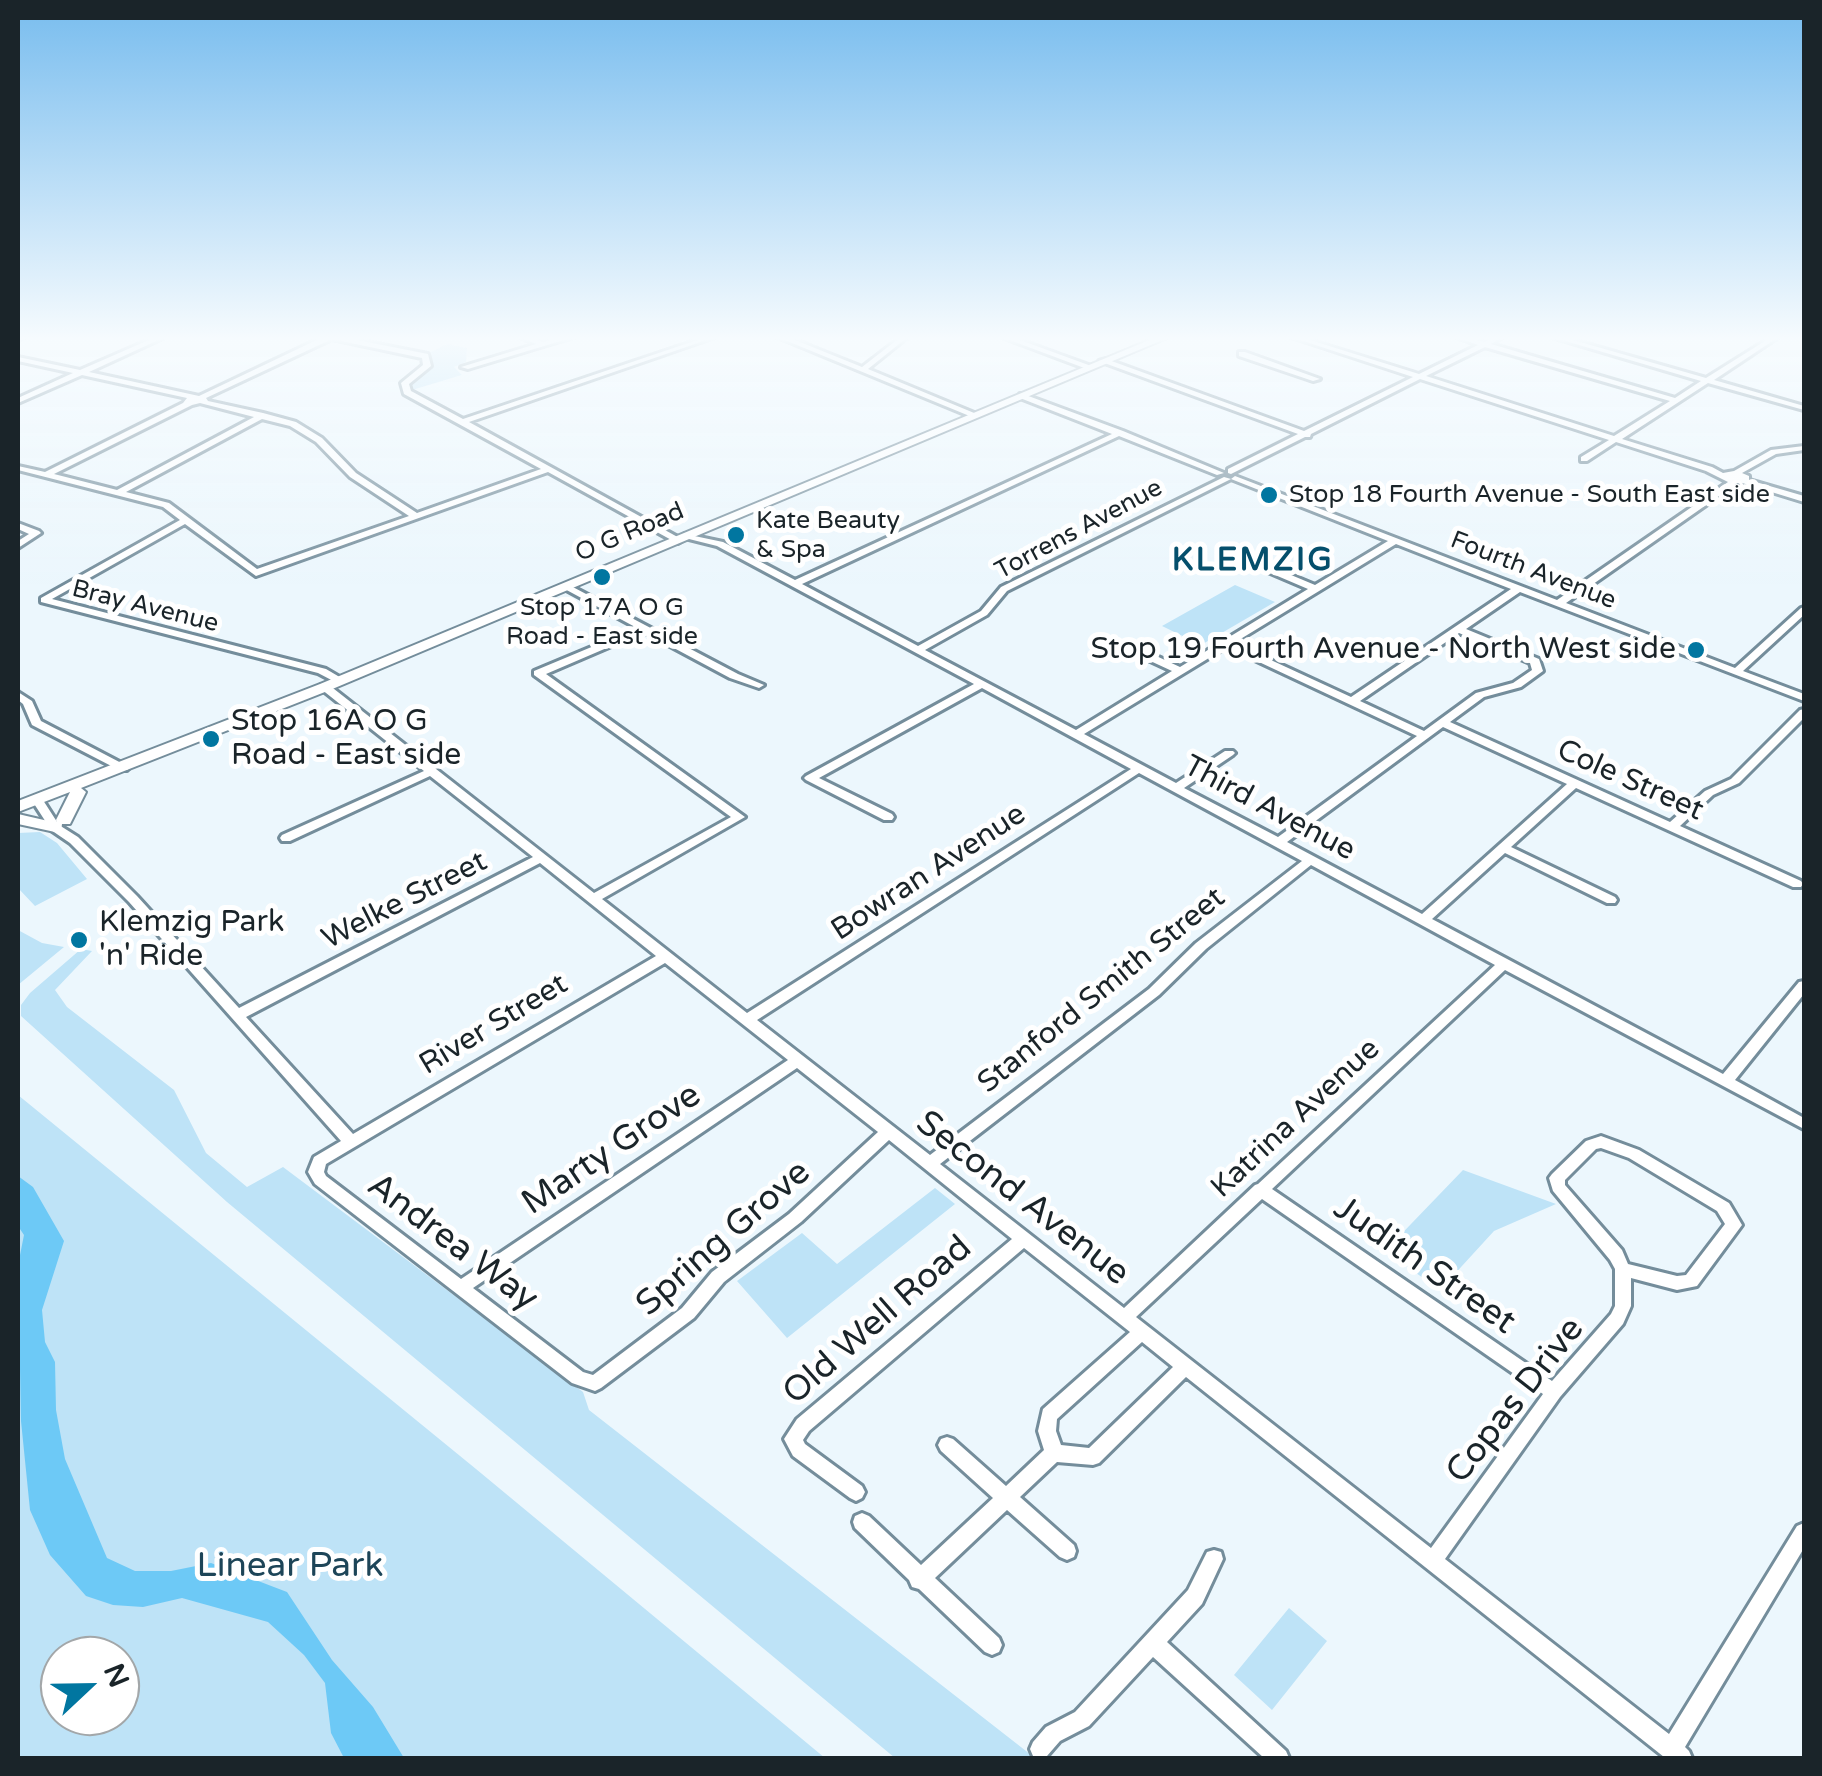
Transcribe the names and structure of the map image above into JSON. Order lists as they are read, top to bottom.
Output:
{
  "streets": {
    "main road": ["O G Road"],
    "street": [
      "Torrens Avenue",
      "Fourth Avenue",
      "Bray Avenue",
      "Cole Street",
      "Third Avenue",
      "Bowran Avenue",
      "Welke Street",
      "Stanford Smith Street",
      "River Street",
      "Katrina Avenue",
      "Marty Grove",
      "Second Avenue",
      "Spring Grove",
      "Andrea Way",
      "Judith Street",
      "Old Well Road",
      "Copas Drive"
    ]
  },
  "crossings": [
    ["Torrens Avenue", "Fourth Avenue"],
    ["Torrens Avenue", "Third Avenue"],
    ["O G Road", "Bray Avenue"],
    ["O G Road", "Third Avenue"],
    ["O G Road", "Second Avenue"],
    ["Bray Avenue", "Second Avenue"],
    ["Third Avenue", "Bowran Avenue"],
    ["Third Avenue", "Stanford Smith Street"],
    ["Third Avenue", "Katrina Avenue"],
    ["Bowran Avenue", "Second Avenue"],
    ["Welke Street", "Second Avenue"],
    ["Stanford Smith Street", "Second Avenue"],
    ["River Street", "Second Avenue"],
    ["River Street", "Andrea Way"],
    ["Katrina Avenue", "Second Avenue"],
    ["Katrina Avenue", "Judith Street"],
    ["Marty Grove", "Second Avenue"],
    ["Marty Grove", "Andrea Way"],
    ["Second Avenue", "Spring Grove"],
    ["Second Avenue", "Old Well Road"],
    ["Second Avenue", "Copas Drive"],
    ["Spring Grove", "Andrea Way"],
    ["Judith Street", "Copas Drive"]
  ],
  "districts": ["KLEMZIG"],
  "parks": ["Linear Park"],
  "places": [
    "Stop 18 Fourth Avenue - South East side",
    "Kate Beauty & Spa",
    "Stop 17A O G Road - East side",
    "Stop 19 Fourth Avenue - North West side",
    "Stop 16A O G Road - East side",
    "Klemzig Park 'n' Ride"
  ],
  "north": "right"
}
